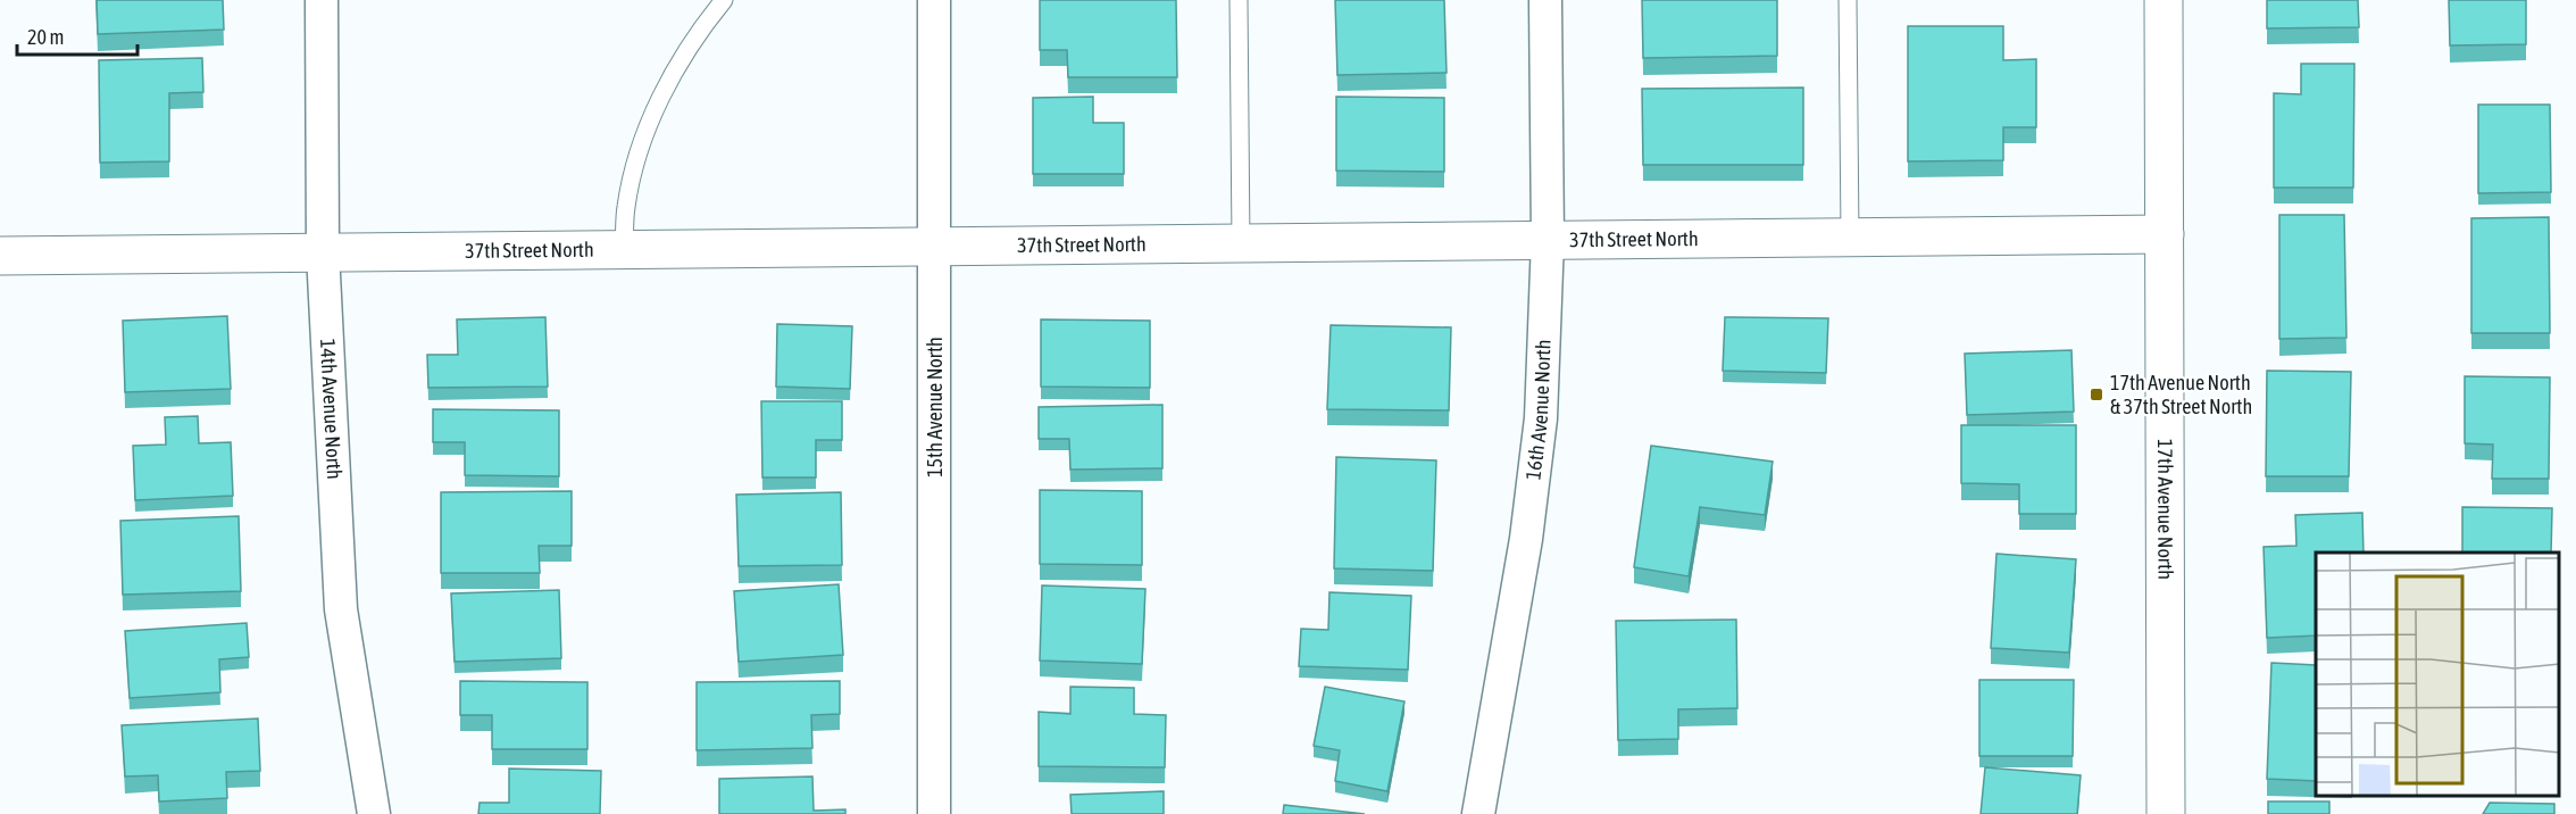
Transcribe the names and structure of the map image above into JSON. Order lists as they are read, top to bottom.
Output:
{
  "streets": {
    "street": [
      "37th Street North",
      "15th Avenue North",
      "14th Avenue North",
      "16th Avenue North",
      "17th Avenue North"
    ]
  },
  "crossings": [
    ["37th Street North", "15th Avenue North"],
    ["37th Street North", "14th Avenue North"],
    ["37th Street North", "16th Avenue North"],
    ["37th Street North", "17th Avenue North"]
  ],
  "places": {
    "transit": ["17th Avenue North & 37th Street North"]
  },
  "scale_bar": "20 m"
}
